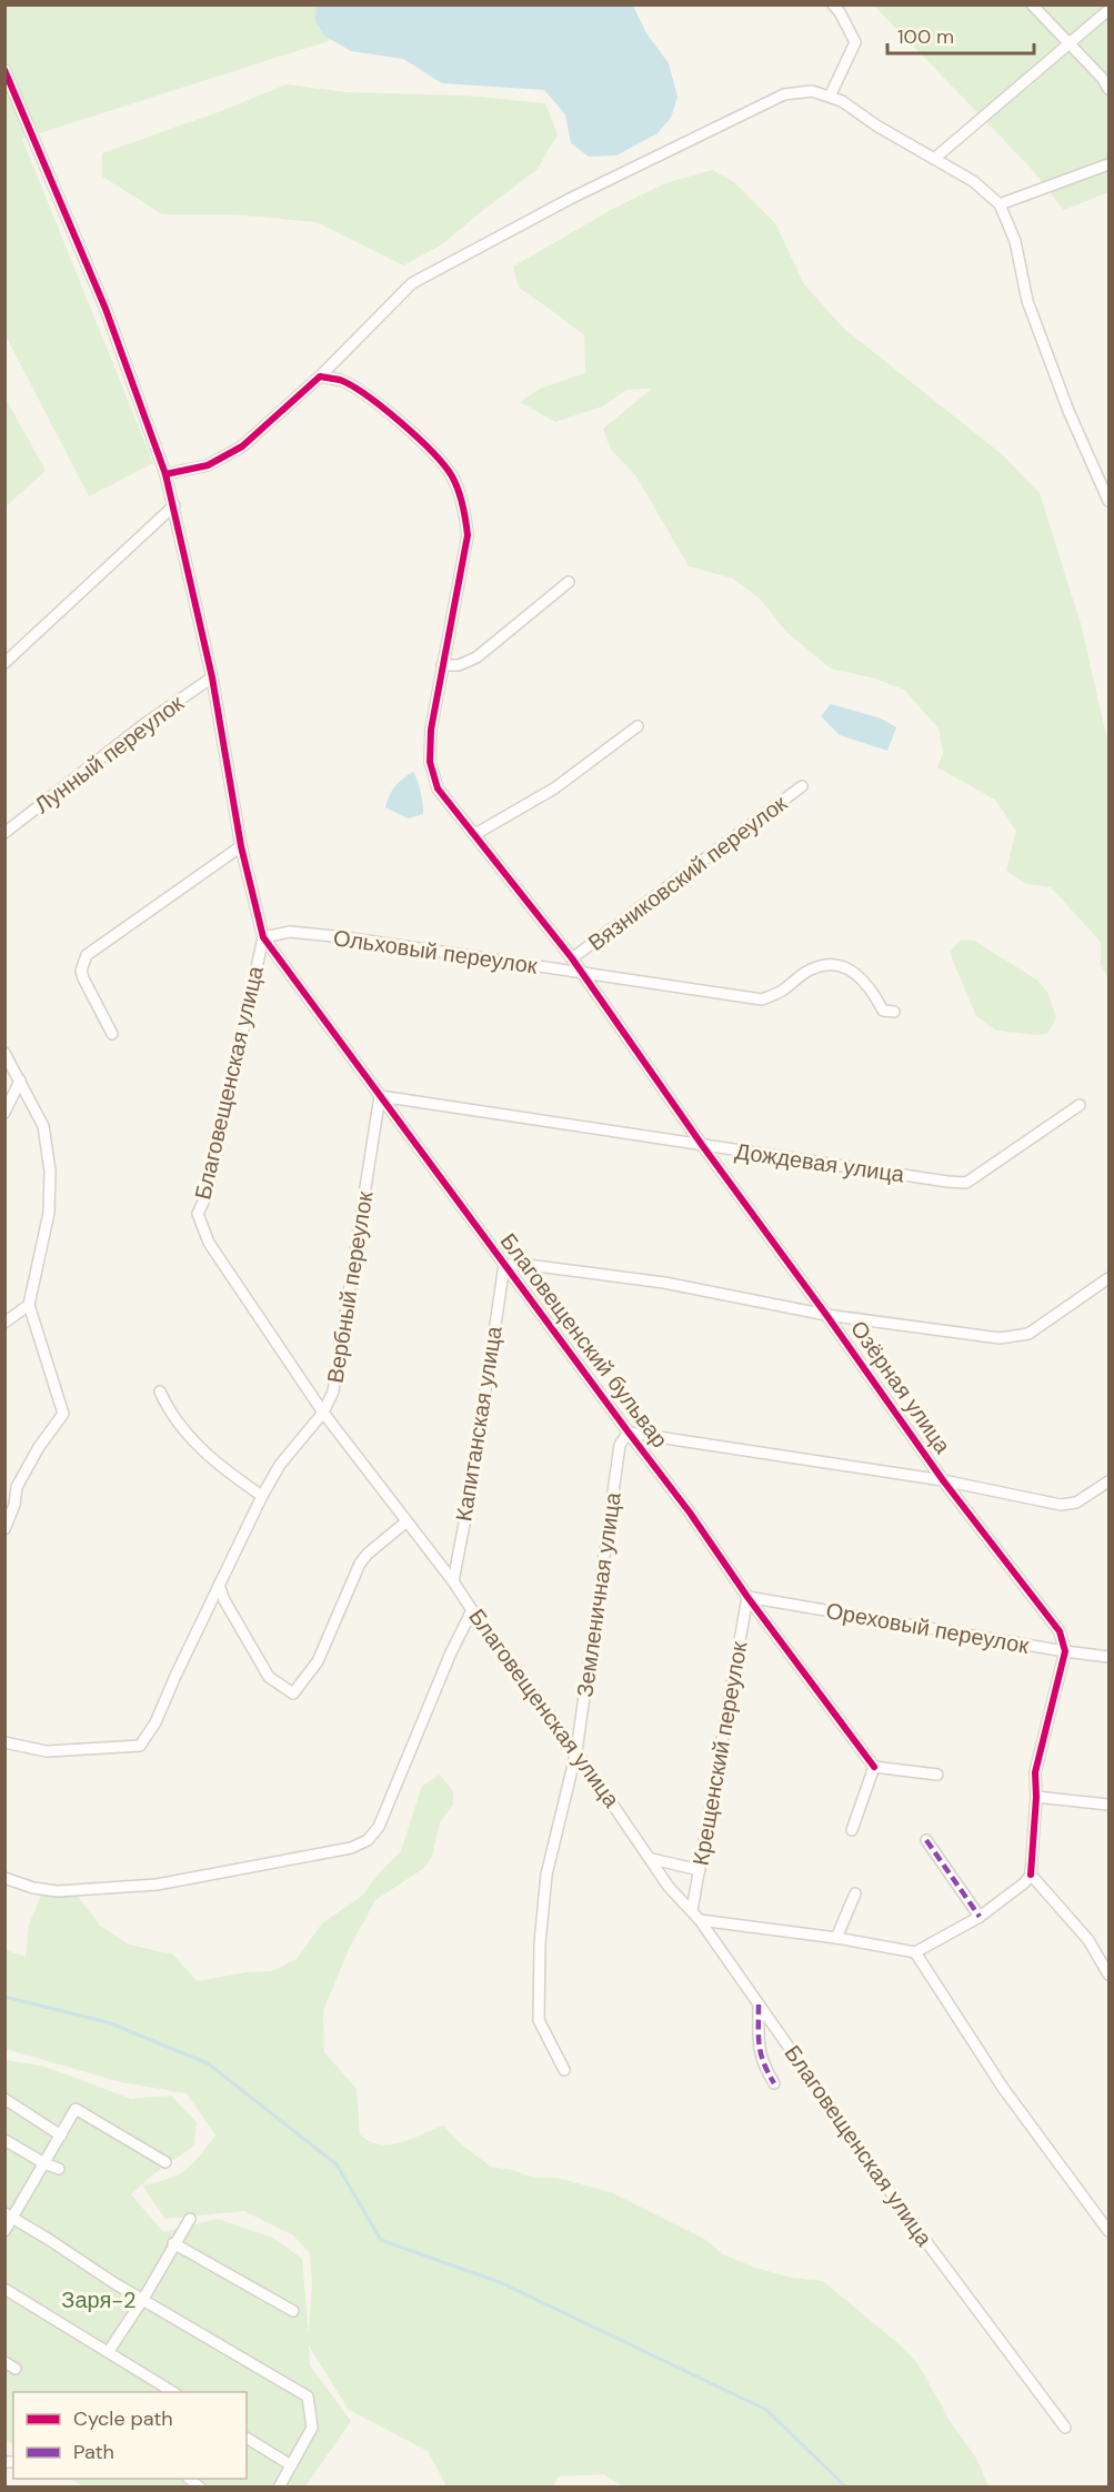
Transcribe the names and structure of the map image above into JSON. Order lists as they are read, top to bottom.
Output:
{
  "streets": {
    "street": [
      "Лунный переулок",
      "Вязниковский переулок",
      "Ольховый переулок",
      "Благовещенская улица",
      "Дождевая улица",
      "Вербный переулок",
      "Благовещенский бульвар",
      "Озёрная улица",
      "Капитанская улица",
      "Земленичная улица",
      "Ореховый переулок",
      "Крещенский переулок"
    ]
  },
  "crossings": [
    ["Вязниковский переулок", "Озёрная улица"],
    ["Ольховый переулок", "Благовещенская улица"],
    ["Ольховый переулок", "Благовещенский бульвар"],
    ["Ольховый переулок", "Озёрная улица"],
    ["Благовещенская улица", "Вербный переулок"],
    ["Благовещенская улица", "Благовещенский бульвар"],
    ["Благовещенская улица", "Капитанская улица"],
    ["Благовещенская улица", "Земленичная улица"],
    ["Благовещенская улица", "Крещенский переулок"],
    ["Дождевая улица", "Вербный переулок"],
    ["Дождевая улица", "Благовещенский бульвар"],
    ["Дождевая улица", "Озёрная улица"],
    ["Вербный переулок", "Благовещенский бульвар"],
    ["Благовещенский бульвар", "Капитанская улица"],
    ["Благовещенский бульвар", "Земленичная улица"],
    ["Благовещенский бульвар", "Ореховый переулок"],
    ["Благовещенский бульвар", "Крещенский переулок"],
    ["Озёрная улица", "Ореховый переулок"],
    ["Ореховый переулок", "Крещенский переулок"]
  ],
  "parks": ["Заря-2"],
  "legend": ["Cycle path", "Path"],
  "scale_bar": "100 m"
}
